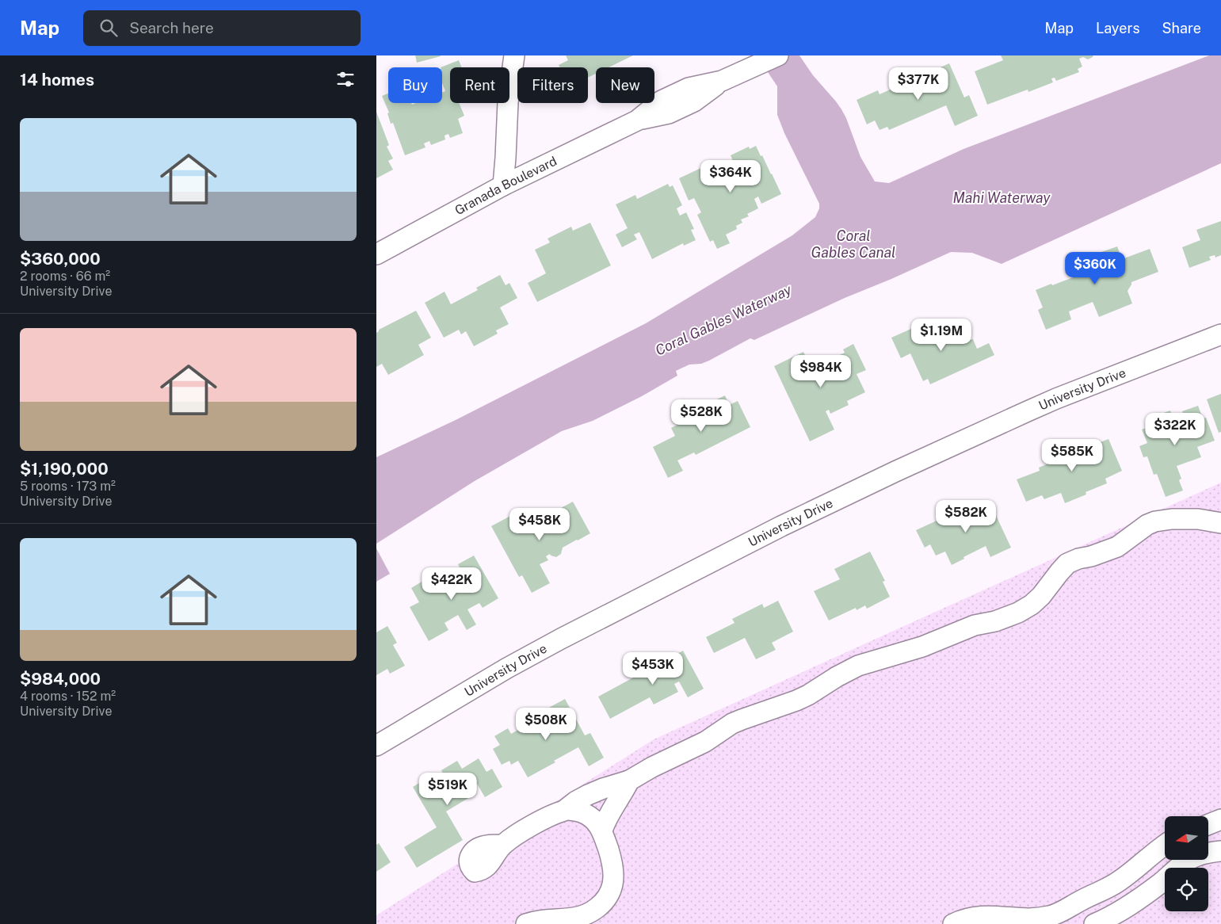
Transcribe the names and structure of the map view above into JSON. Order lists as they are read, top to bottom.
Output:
{
  "streets": {
    "street": ["Granada Boulevard", "University Drive"]
  },
  "water": ["Mahi Waterway", "Coral Gables Canal", "Coral Gables Waterway"],
  "north": "left",
  "page": {
    "header": "Map",
    "search": "Search here",
    "nav": ["Map", "Layers", "Share"],
    "heading": "14 homes",
    "price": [
      "$377K",
      "$364K",
      "$360K",
      "$1.19M",
      "$984K",
      "$528K",
      "$322K",
      "$585K",
      "$582K",
      "$458K",
      "$422K",
      "$453K",
      "$508K",
      "$519K"
    ],
    "chip": [
      "Buy",
      "Rent",
      "Filters",
      "New"
    ],
    "list": [
      {
        "name": "$360,000",
        "note": "2 rooms · 66 m² · University Drive"
      },
      {
        "name": "$1,190,000",
        "note": "5 rooms · 173 m² · University Drive"
      },
      {
        "name": "$984,000",
        "note": "4 rooms · 152 m² · University Drive"
      }
    ]
  }
}
